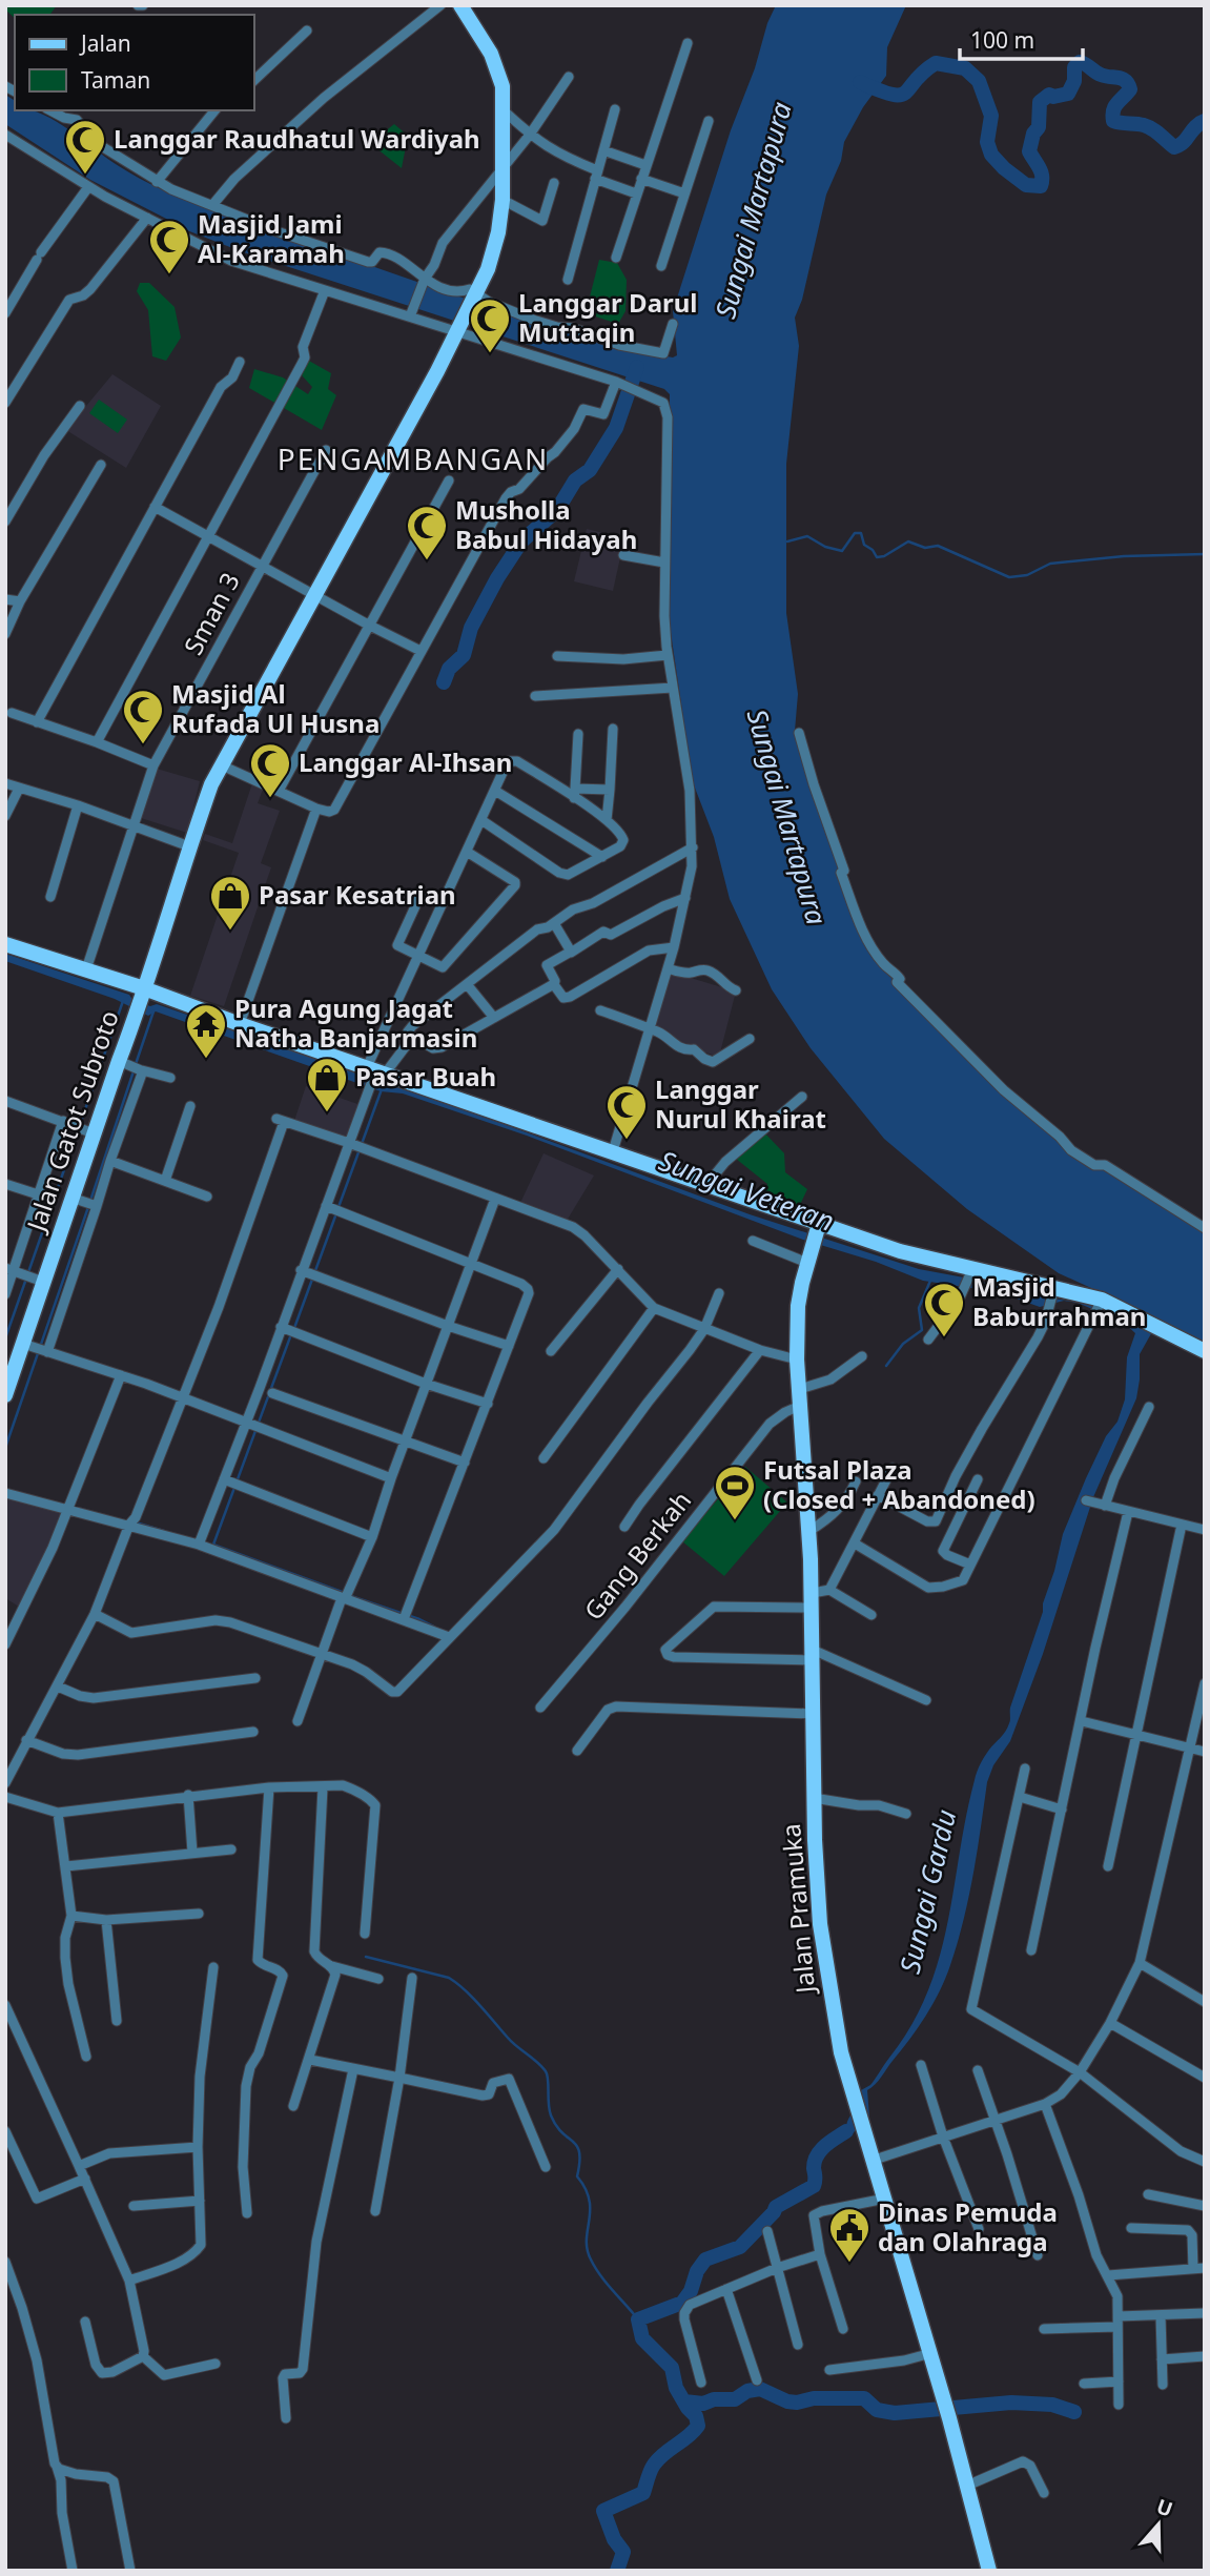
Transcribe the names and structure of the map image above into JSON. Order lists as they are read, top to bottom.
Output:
{
  "streets": {
    "main road": ["Jalan Gatot Subroto", "Jalan Pramuka"],
    "street": ["Sman 3", "Gang Berkah"]
  },
  "crossings": [
    ["Gang Berkah", "Jalan Pramuka"]
  ],
  "districts": ["PENGAMBANGAN"],
  "water": ["Sungai Martapura", "Sungai Veteran", "Sungai Gardu"],
  "places": {
    "mosque": [
      "Langgar Raudhatul Wardiyah",
      "Masjid Jami Al-Karamah",
      "Langgar Darul Muttaqin",
      "Musholla Babul Hidayah",
      "Masjid Al Rufada Ul Husna",
      "Langgar Al-Ihsan",
      "Langgar Nurul Khairat",
      "Masjid Baburrahman"
    ],
    "shop": ["Pasar Kesatrian", "Pasar Buah"],
    "temple": ["Pura Agung Jagat Natha Banjarmasin"],
    "sports": ["Futsal Plaza (Closed + Abandoned)"],
    "public building": ["Dinas Pemuda dan Olahraga"]
  },
  "legend": ["Jalan", "Taman"],
  "scale_bar": "100 m",
  "north": "top"
}
